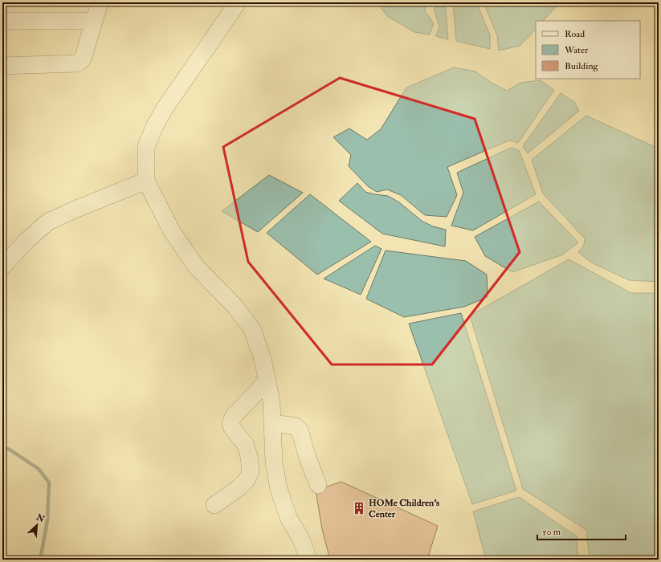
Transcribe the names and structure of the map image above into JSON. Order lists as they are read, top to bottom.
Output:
{
  "places": {
    "building": ["HOMe Children's Center"]
  },
  "legend": ["Road", "Water", "Building"],
  "scale_bar": "50 m",
  "north": "top right"
}
